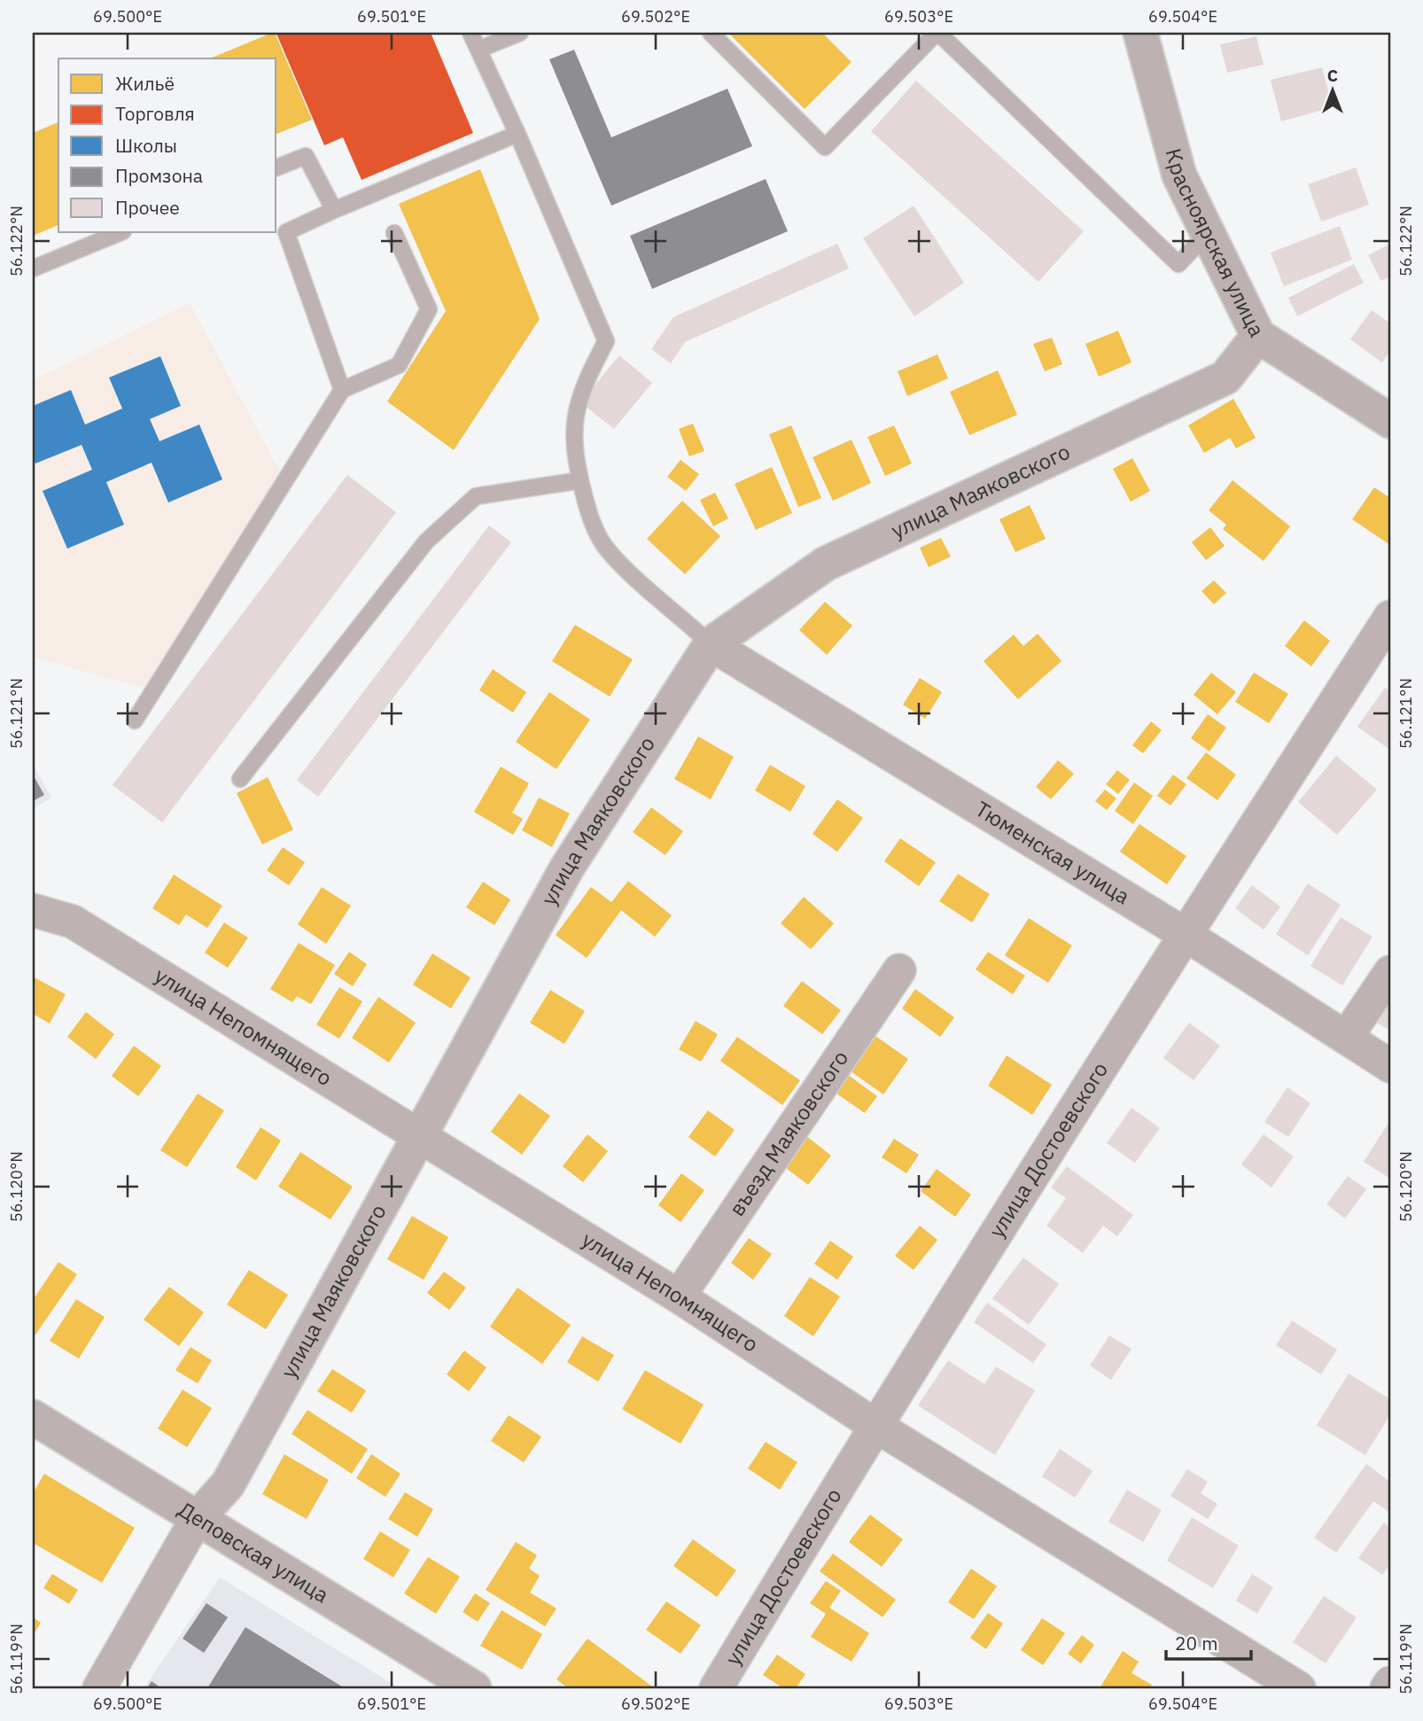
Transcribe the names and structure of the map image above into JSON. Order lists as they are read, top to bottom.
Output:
{
  "streets": {
    "main road": ["Красноярская улица", "Деповская улица"],
    "street": [
      "улица Маяковского",
      "Тюменская улица",
      "улица Непомнящего",
      "въезд Маяковского",
      "улица Достоевского"
    ]
  },
  "crossings": [
    ["Красноярская улица", "улица Маяковского"],
    ["улица Маяковского", "Тюменская улица"],
    ["улица Маяковского", "улица Непомнящего"],
    ["улица Маяковского", "Деповская улица"],
    ["Тюменская улица", "улица Достоевского"],
    ["улица Непомнящего", "въезд Маяковского"],
    ["улица Непомнящего", "улица Достоевского"]
  ],
  "legend": [
    "Жильё",
    "Торговля",
    "Школы",
    "Промзона",
    "Прочее"
  ],
  "scale_bar": "20 m",
  "north": "top",
  "coordinates": [
    "69.500°E",
    "69.501°E",
    "69.502°E",
    "69.503°E",
    "69.504°E",
    "56.122°N",
    "56.121°N",
    "56.120°N",
    "56.119°N"
  ]
}
